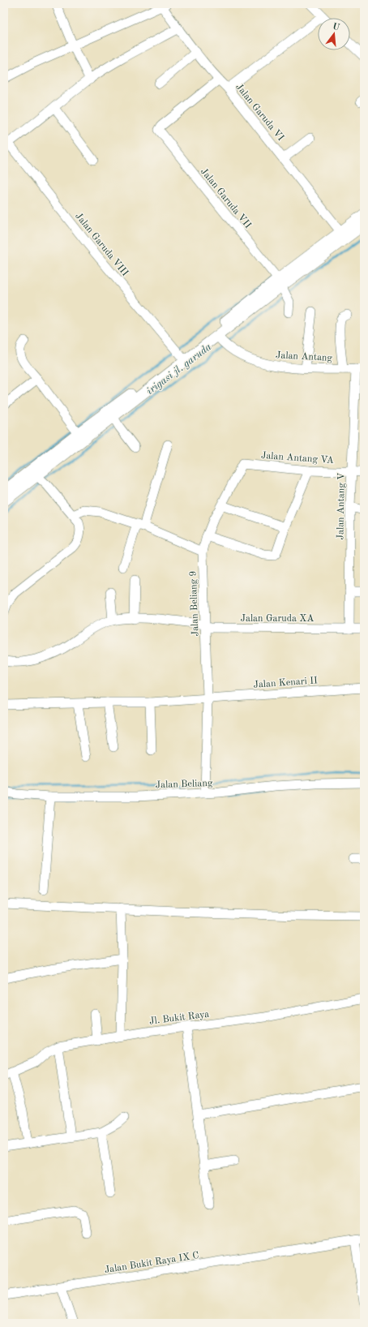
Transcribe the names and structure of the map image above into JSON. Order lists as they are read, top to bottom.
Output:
{
  "streets": {
    "street": [
      "Jalan Garuda VI",
      "Jalan Garuda VII",
      "Jalan Garuda VIII",
      "Jalan Antang",
      "Jalan Antang VA",
      "Jalan Antang V",
      "Jalan Beliang 9",
      "Jalan Garuda XA",
      "Jalan Kenari II",
      "Jalan Beliang",
      "Jl. Bukit Raya",
      "Jalan Bukit Raya IX C"
    ]
  },
  "crossings": [
    ["Jalan Garuda VI", "Jalan Garuda VII"],
    ["Jalan Antang", "Jalan Antang V"],
    ["Jalan Antang VA", "Jalan Antang V"],
    ["Jalan Antang VA", "Jalan Beliang 9"],
    ["Jalan Antang V", "Jalan Garuda XA"],
    ["Jalan Beliang 9", "Jalan Garuda XA"],
    ["Jalan Beliang 9", "Jalan Kenari II"],
    ["Jalan Beliang 9", "Jalan Beliang"]
  ],
  "water": ["irigasi jl. garuda"],
  "north": "top"
}
